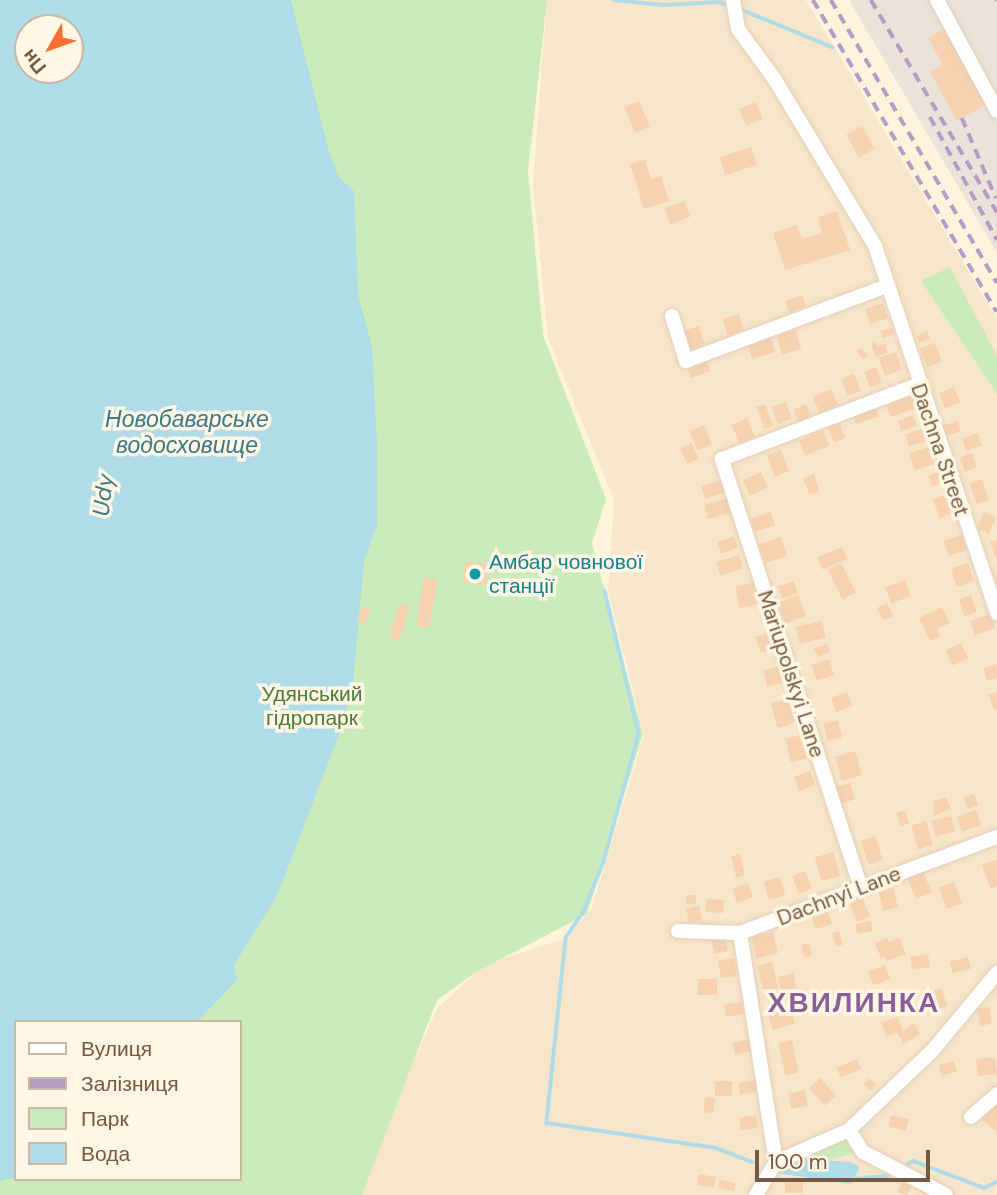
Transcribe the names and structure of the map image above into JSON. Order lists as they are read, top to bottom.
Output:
{
  "streets": {
    "street": ["Dachna Street", "Mariupolskyi Lane", "Dachnyi Lane"]
  },
  "crossings": [
    ["Dachna Street", "Mariupolskyi Lane"],
    ["Mariupolskyi Lane", "Dachnyi Lane"]
  ],
  "districts": ["ХВИЛИНКА"],
  "water": ["Новобаварське водосховище", "Udy"],
  "parks": ["Удянський гідропарк"],
  "places": ["Амбар човнової станції"],
  "legend": [
    "Вулиця",
    "Залізниця",
    "Парк",
    "Вода"
  ],
  "scale_bar": "100 m",
  "north": "bottom left"
}
